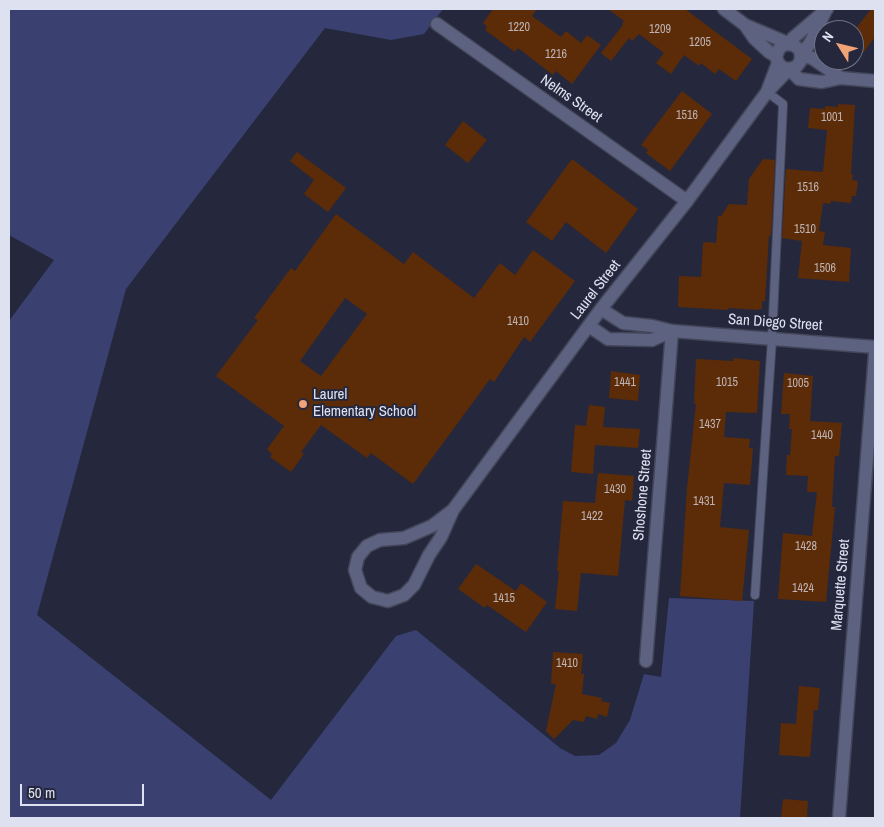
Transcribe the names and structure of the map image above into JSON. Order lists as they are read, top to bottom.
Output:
{
  "streets": {
    "street": [
      "Nelms Street",
      "Laurel Street",
      "San Diego Street",
      "Shoshone Street",
      "Marquette Street"
    ]
  },
  "crossings": [
    ["Nelms Street", "Laurel Street"],
    ["Laurel Street", "San Diego Street"],
    ["San Diego Street", "Shoshone Street"]
  ],
  "places": ["Laurel Elementary School"],
  "house_numbers": [
    "1220",
    "1209",
    "1205",
    "1216",
    "1516",
    "1001",
    "1516",
    "1510",
    "1506",
    "1410",
    "1441",
    "1015",
    "1005",
    "1437",
    "1440",
    "1430",
    "1431",
    "1422",
    "1428",
    "1424",
    "1415",
    "1410"
  ],
  "scale_bar": "50 m",
  "north": "top left"
}
